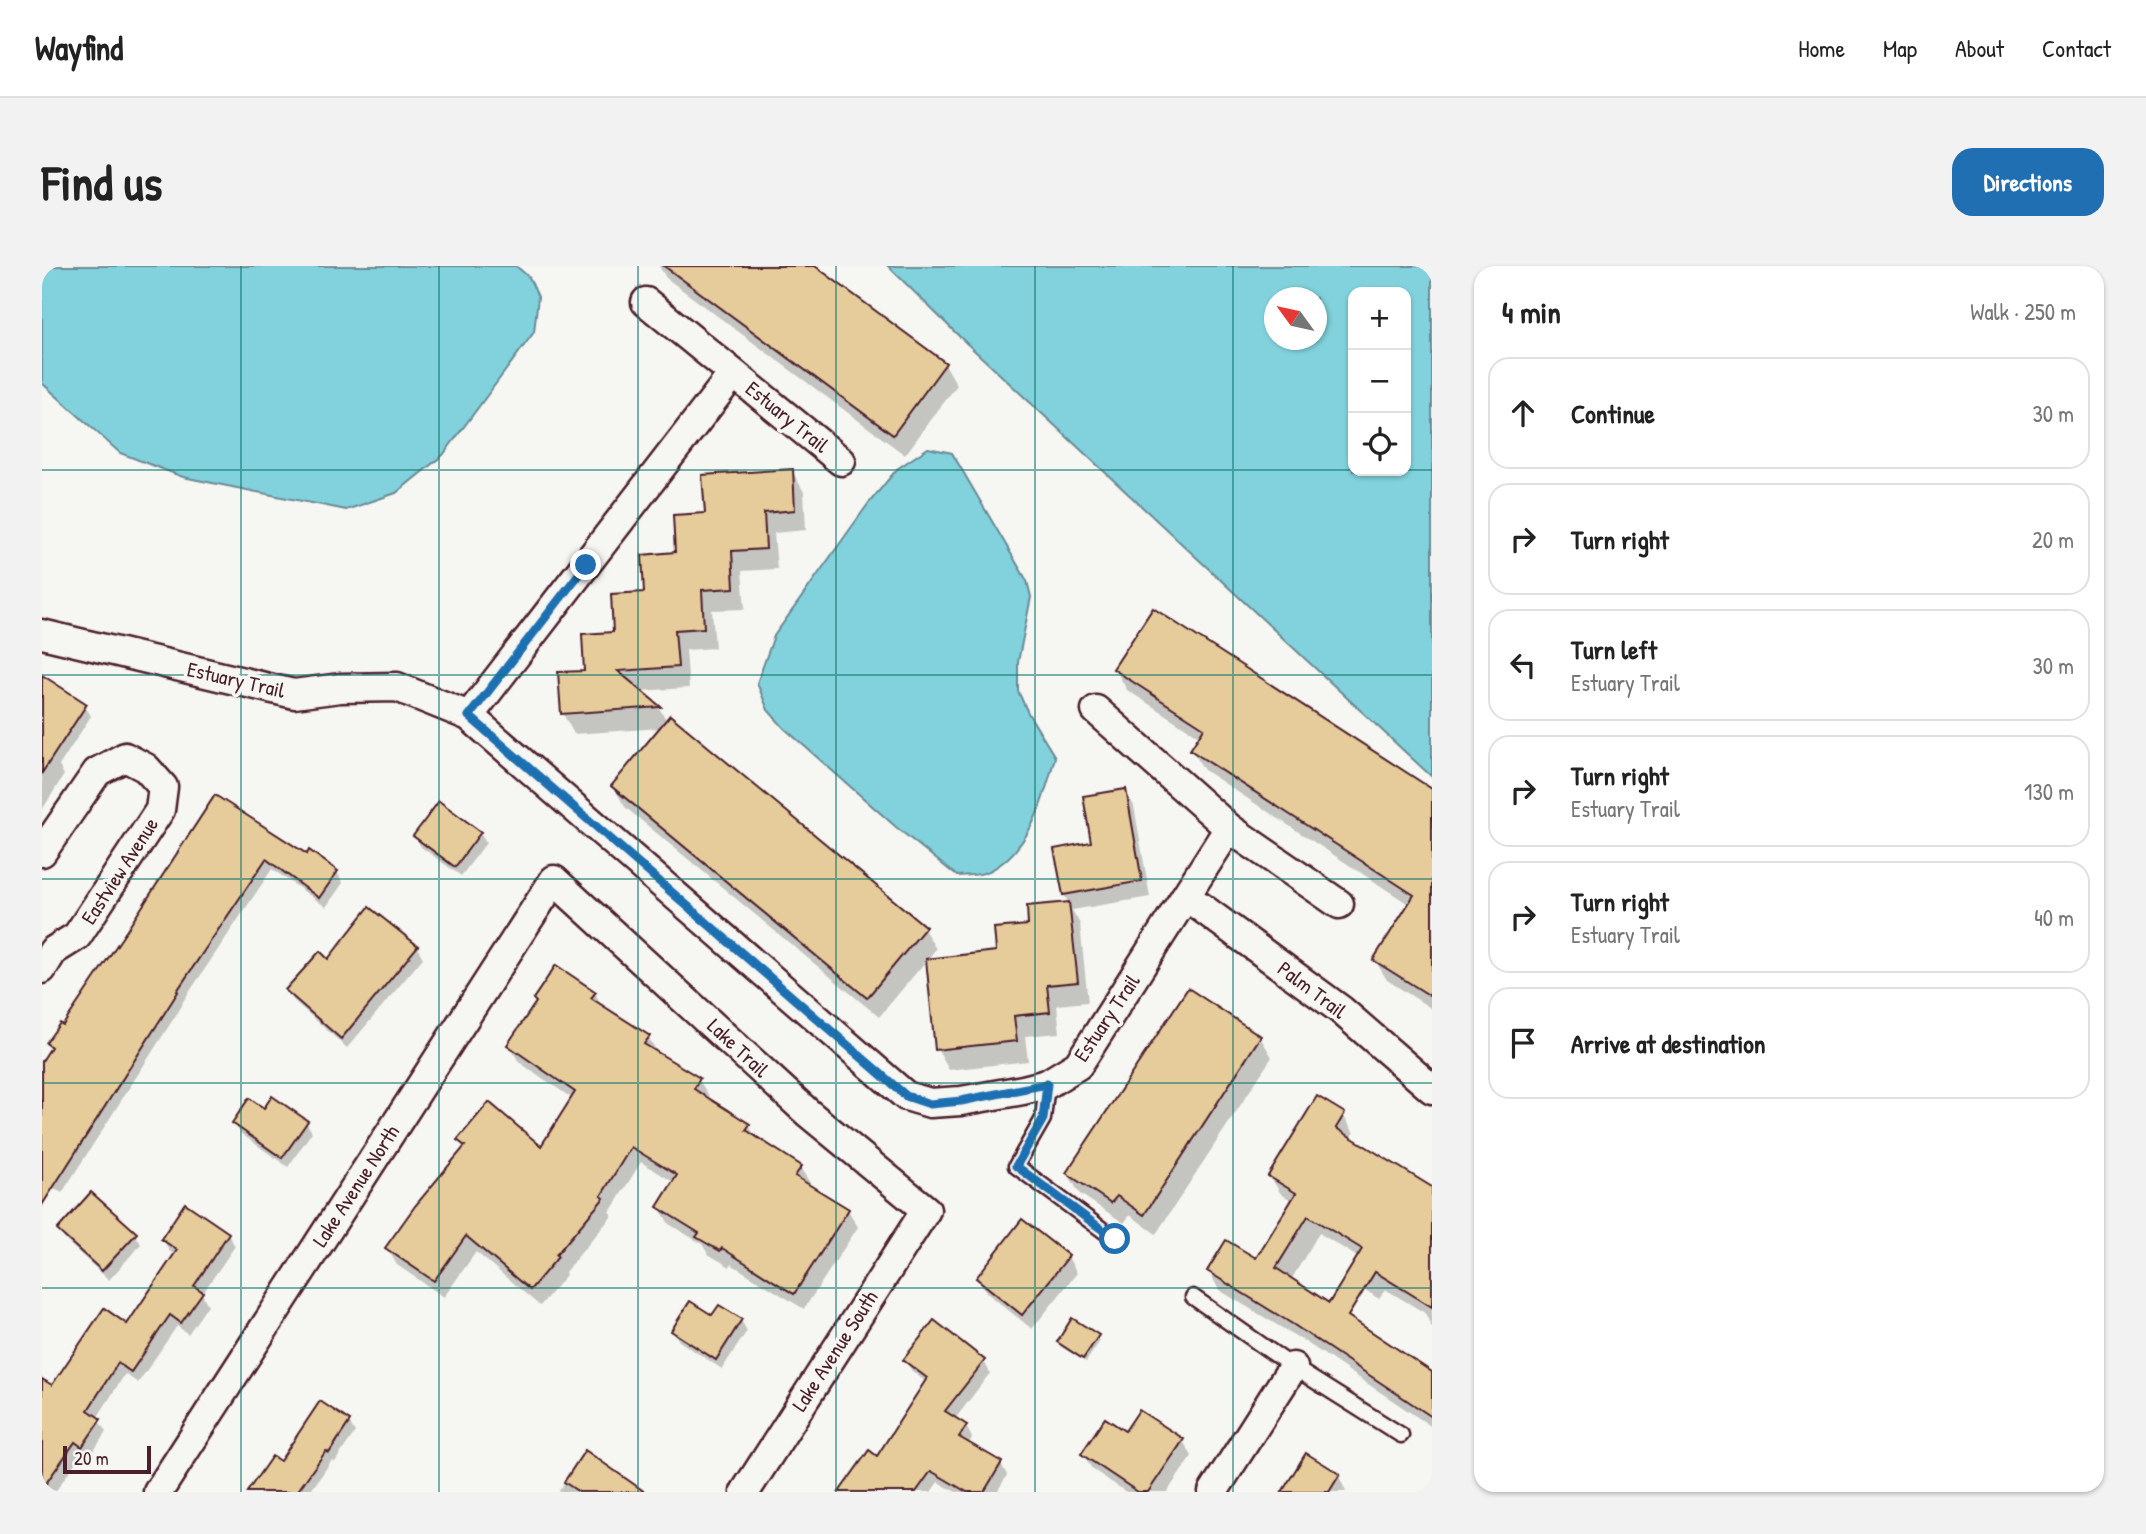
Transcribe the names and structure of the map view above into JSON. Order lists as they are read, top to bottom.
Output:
{
  "streets": {
    "street": [
      "Estuary Trail",
      "Eastview Avenue",
      "Palm Trail",
      "Lake Trail",
      "Lake Avenue North",
      "Lake Avenue South"
    ]
  },
  "crossings": [
    ["Estuary Trail", "Palm Trail"],
    ["Lake Trail", "Lake Avenue North"],
    ["Lake Trail", "Lake Avenue South"]
  ],
  "scale_bar": "20 m",
  "north": "top left",
  "page": {
    "header": "Wayfind",
    "nav": [
      "Home",
      "Map",
      "About",
      "Contact"
    ],
    "buttons": "Directions",
    "title": "Find us",
    "heading": ["4 min", "Walk · 250 m"],
    "map_buttons": ["+", "−"],
    "list": [
      ["Continue", "30 m"],
      ["Turn right", "20 m"],
      ["Turn left", "Estuary Trail", "30 m"],
      ["Turn right", "Estuary Trail", "130 m"],
      ["Turn right", "Estuary Trail", "40 m"],
      "Arrive at destination"
    ],
    "scale": "20 m"
  }
}
